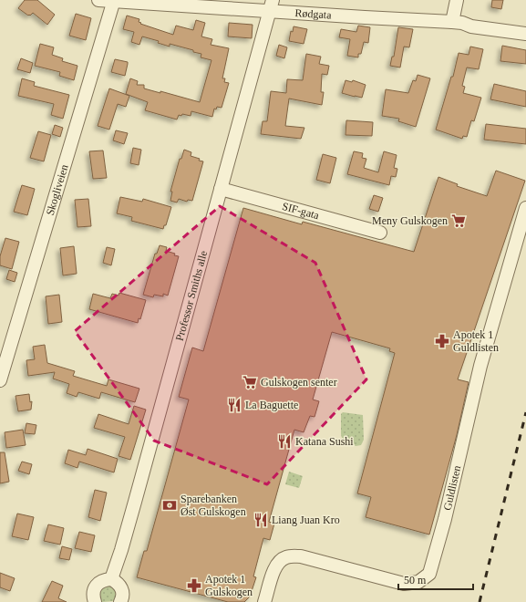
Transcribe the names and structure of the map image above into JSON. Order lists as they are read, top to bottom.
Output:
{
  "streets": {
    "street": [
      "Rødgata",
      "Skogliveien",
      "SIF-gata",
      "Professor Smiths alle",
      "Guldlisten"
    ]
  },
  "crossings": [
    ["Rødgata", "Skogliveien"],
    ["Rødgata", "Professor Smiths alle"],
    ["SIF-gata", "Professor Smiths alle"]
  ],
  "places": {
    "supermarket": ["Meny Gulskogen", "Gulskogen senter"],
    "pharmacy": ["Apotek 1 Guldlisten", "Apotek 1 Gulskogen"],
    "restaurant": ["La Baguette", "Katana Sushi", "Liang Juan Kro"],
    "bank": ["Sparebanken Øst Gulskogen"]
  },
  "scale_bar": "50 m"
}
